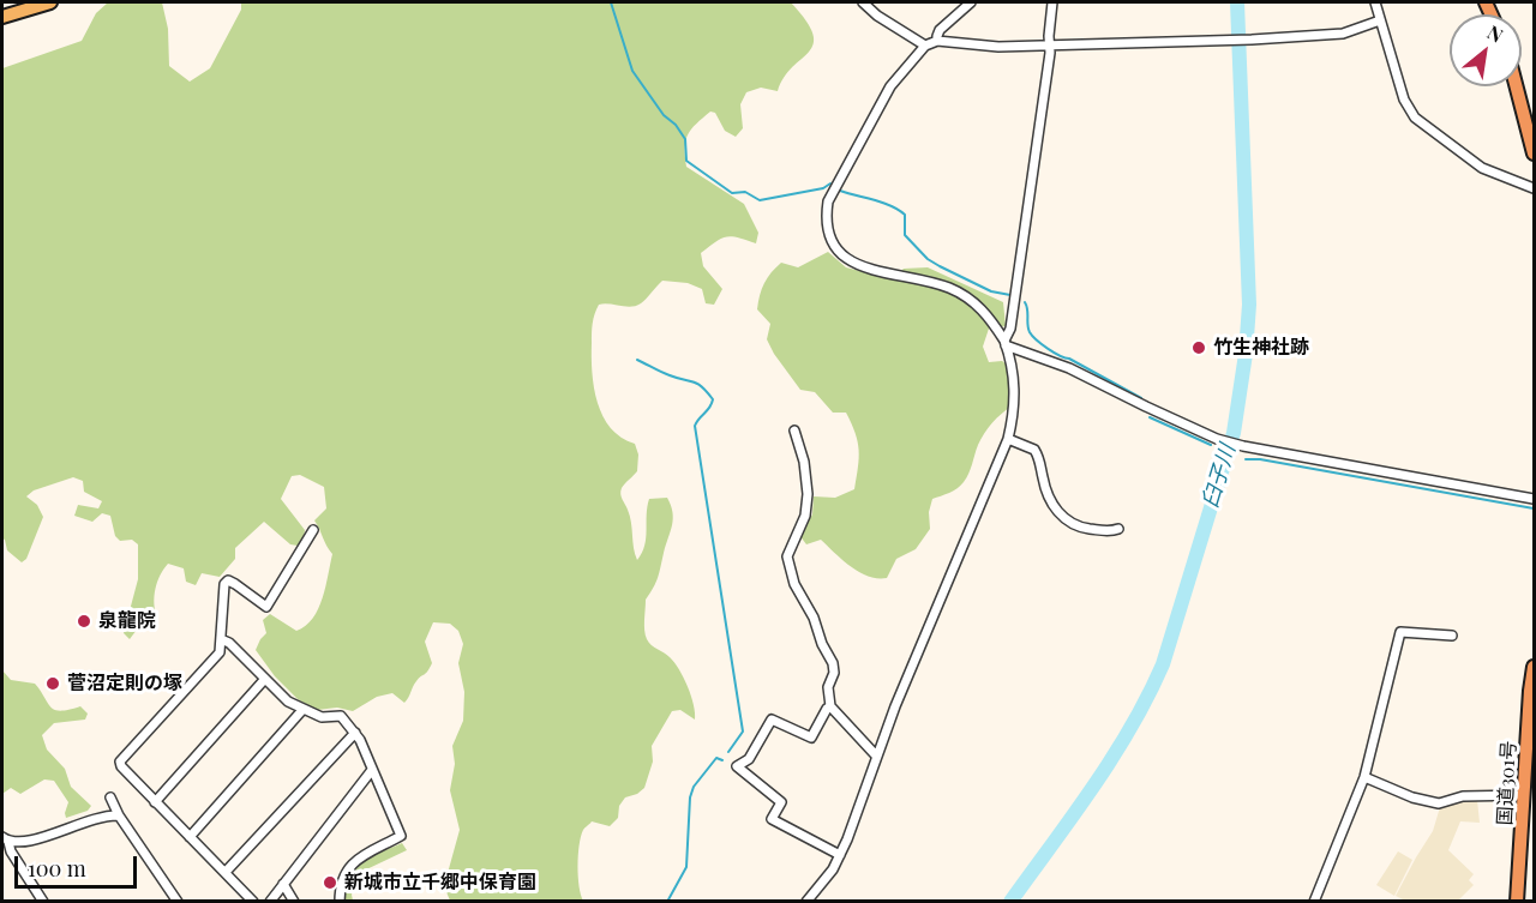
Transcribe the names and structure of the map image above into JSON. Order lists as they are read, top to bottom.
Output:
{
  "streets": {
    "highway": ["国道301号"]
  },
  "water": ["臼子川"],
  "places": [
    "竹生神社跡",
    "泉龍院",
    "菅沼定則の塚",
    "新城市立千郷中保育園"
  ],
  "scale_bar": "100 m",
  "north": "top right"
}
